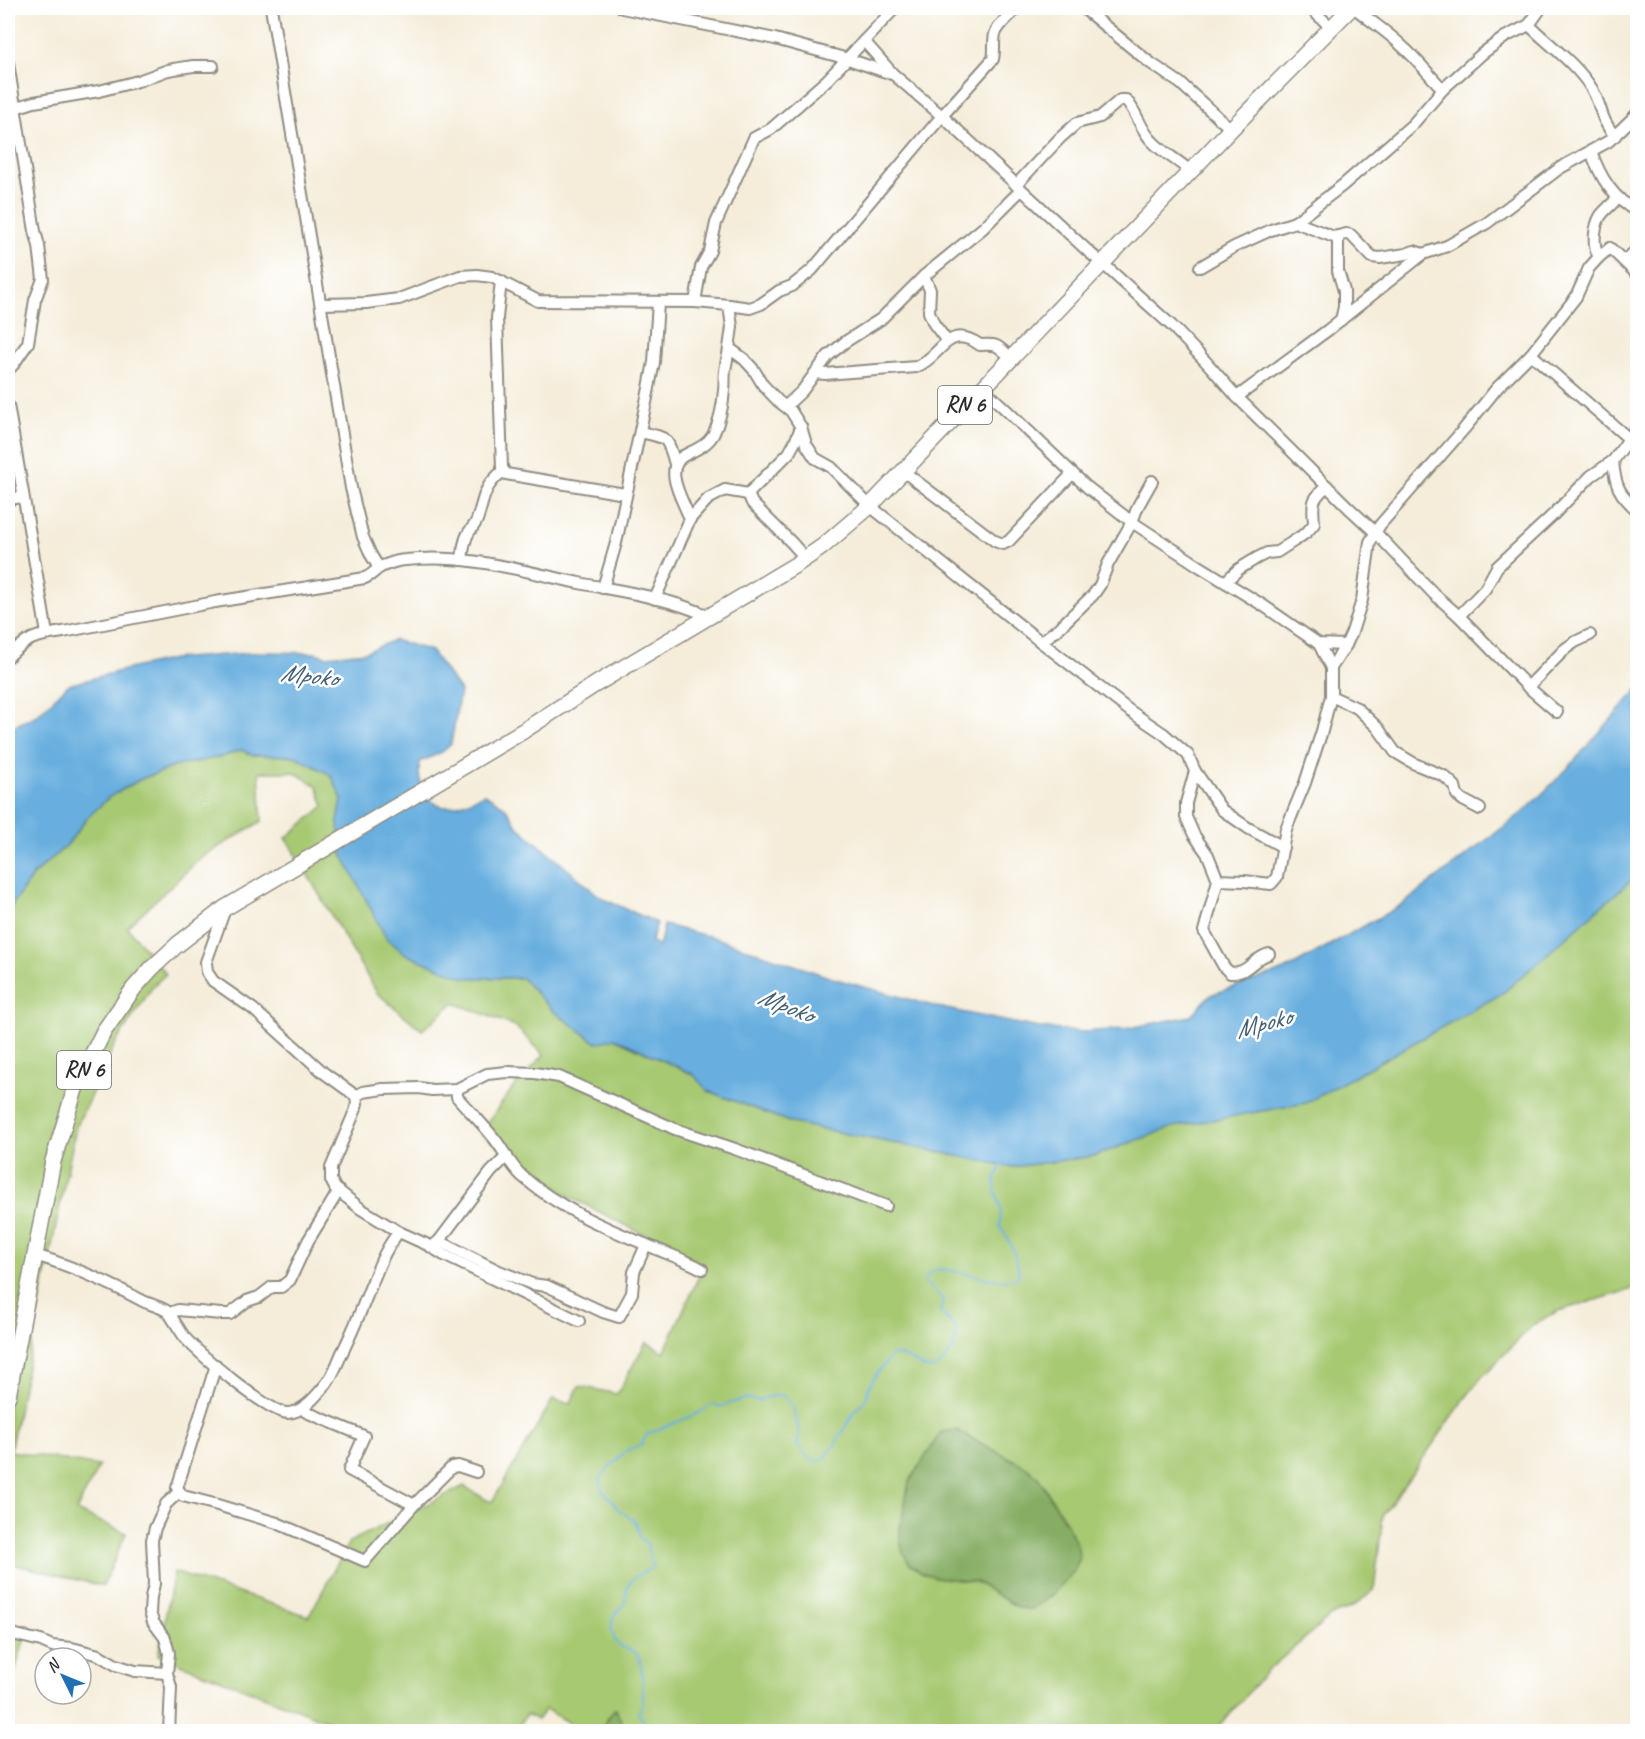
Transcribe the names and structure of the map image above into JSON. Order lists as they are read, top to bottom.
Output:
{
  "streets": {
    "main road": ["RN 6"]
  },
  "water": ["Mpoko"],
  "north": "top left"
}
